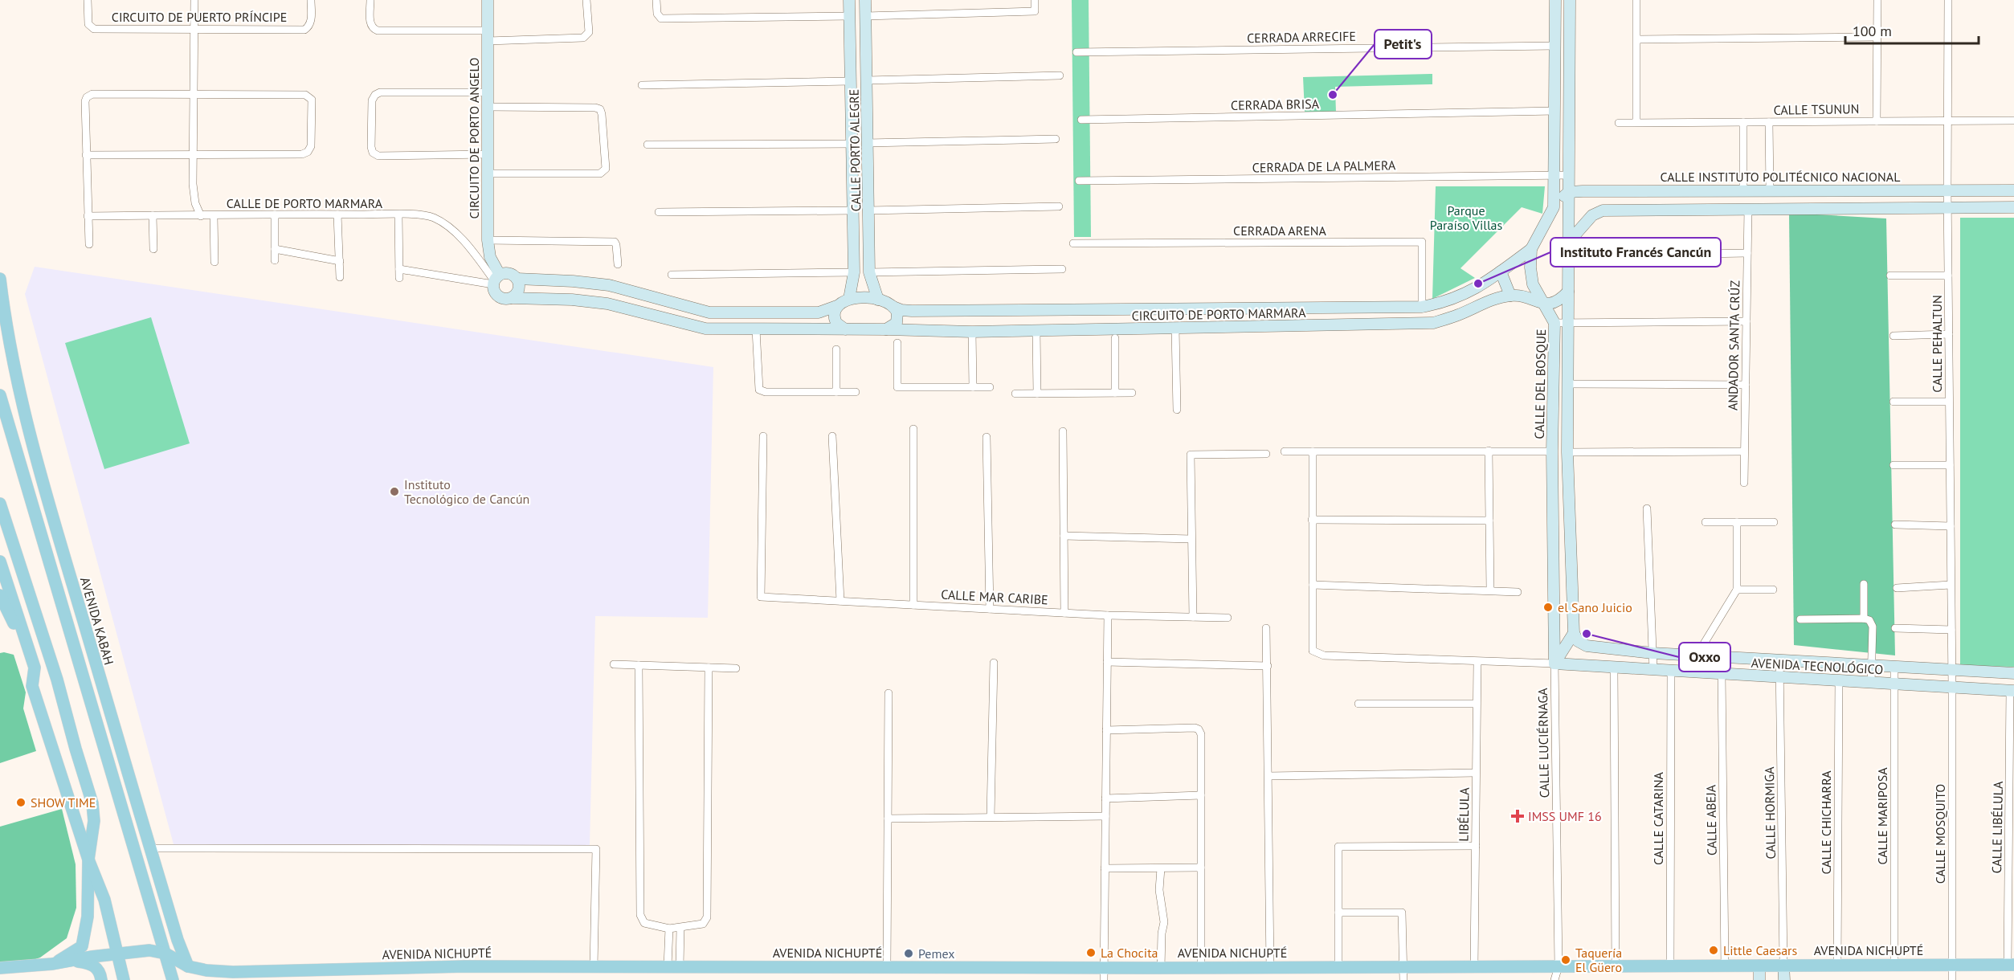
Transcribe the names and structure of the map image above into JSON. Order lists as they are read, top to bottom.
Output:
{
  "streets": {
    "main road": ["AVENIDA KABAH", "AVENIDA NICHUPTÉ"],
    "street": [
      "CIRCUITO DE PUERTO PRÍNCIPE",
      "CERRADA ARRECIFE",
      "CERRADA BRISA",
      "CALLE TSUNUN",
      "CIRCUITO DE PORTO ANGELO",
      "CALLE PORTO ALEGRE",
      "CERRADA DE LA PALMERA",
      "CALLE INSTITUTO POLITÉCNICO NACIONAL",
      "CALLE DE PORTO MARMARA",
      "CERRADA ARENA",
      "CIRCUITO DE PORTO MARMARA",
      "CALLE PEHALTUN",
      "ANDADOR SANTA CRÚZ",
      "CALLE DEL BOSQUE",
      "CALLE MAR CARIBE",
      "AVENIDA TECNOLÓGICO",
      "CALLE LUCIÉRNAGA",
      "CALLE HORMIGA",
      "LIBÉLULA",
      "CALLE MARIPOSA",
      "CALLE CATARINA",
      "CALLE ABEJA",
      "CALLE CHICHARRA",
      "CALLE LIBÉLULA",
      "CALLE MOSQUITO"
    ]
  },
  "crossings": [
    ["CERRADA ARRECIFE", "CALLE DEL BOSQUE"],
    ["CERRADA BRISA", "CALLE DEL BOSQUE"],
    ["CALLE TSUNUN", "CALLE PEHALTUN"],
    ["CIRCUITO DE PORTO ANGELO", "CALLE DE PORTO MARMARA"],
    ["CIRCUITO DE PORTO ANGELO", "CIRCUITO DE PORTO MARMARA"],
    ["CALLE PORTO ALEGRE", "CIRCUITO DE PORTO MARMARA"],
    ["CERRADA DE LA PALMERA", "CALLE DEL BOSQUE"],
    ["CALLE INSTITUTO POLITÉCNICO NACIONAL", "CALLE PEHALTUN"],
    ["CALLE INSTITUTO POLITÉCNICO NACIONAL", "CALLE DEL BOSQUE"],
    ["CALLE DE PORTO MARMARA", "CIRCUITO DE PORTO MARMARA"],
    ["CERRADA ARENA", "CIRCUITO DE PORTO MARMARA"],
    ["CIRCUITO DE PORTO MARMARA", "CALLE DEL BOSQUE"],
    ["CALLE PEHALTUN", "AVENIDA TECNOLÓGICO"],
    ["CALLE PEHALTUN", "CALLE MOSQUITO"],
    ["CALLE DEL BOSQUE", "AVENIDA TECNOLÓGICO"],
    ["CALLE DEL BOSQUE", "CALLE LUCIÉRNAGA"],
    ["AVENIDA KABAH", "AVENIDA NICHUPTÉ"],
    ["AVENIDA TECNOLÓGICO", "CALLE LUCIÉRNAGA"],
    ["AVENIDA TECNOLÓGICO", "CALLE HORMIGA"],
    ["AVENIDA TECNOLÓGICO", "CALLE MARIPOSA"],
    ["AVENIDA TECNOLÓGICO", "CALLE CATARINA"],
    ["AVENIDA TECNOLÓGICO", "CALLE ABEJA"],
    ["AVENIDA TECNOLÓGICO", "CALLE CHICHARRA"],
    ["AVENIDA TECNOLÓGICO", "CALLE LIBÉLULA"],
    ["AVENIDA TECNOLÓGICO", "CALLE MOSQUITO"],
    ["CALLE LUCIÉRNAGA", "AVENIDA NICHUPTÉ"],
    ["CALLE HORMIGA", "AVENIDA NICHUPTÉ"],
    ["LIBÉLULA", "AVENIDA NICHUPTÉ"],
    ["CALLE MARIPOSA", "AVENIDA NICHUPTÉ"],
    ["CALLE CATARINA", "AVENIDA NICHUPTÉ"],
    ["CALLE ABEJA", "AVENIDA NICHUPTÉ"],
    ["CALLE CHICHARRA", "AVENIDA NICHUPTÉ"],
    ["CALLE LIBÉLULA", "AVENIDA NICHUPTÉ"],
    ["CALLE MOSQUITO", "AVENIDA NICHUPTÉ"]
  ],
  "parks": ["Parque Paraíso Villas"],
  "places": {
    "other": [
      "Petit's",
      "Instituto Francés Cancún",
      "Instituto Tecnológico de Cancún",
      "el Sano Juicio",
      "Oxxo",
      "SHOW TIME",
      "Little Caesars",
      "La Chocita",
      "Pemex",
      "Taquería El Güero"
    ],
    "health": ["IMSS UMF 16"]
  },
  "scale_bar": "100 m"
}
